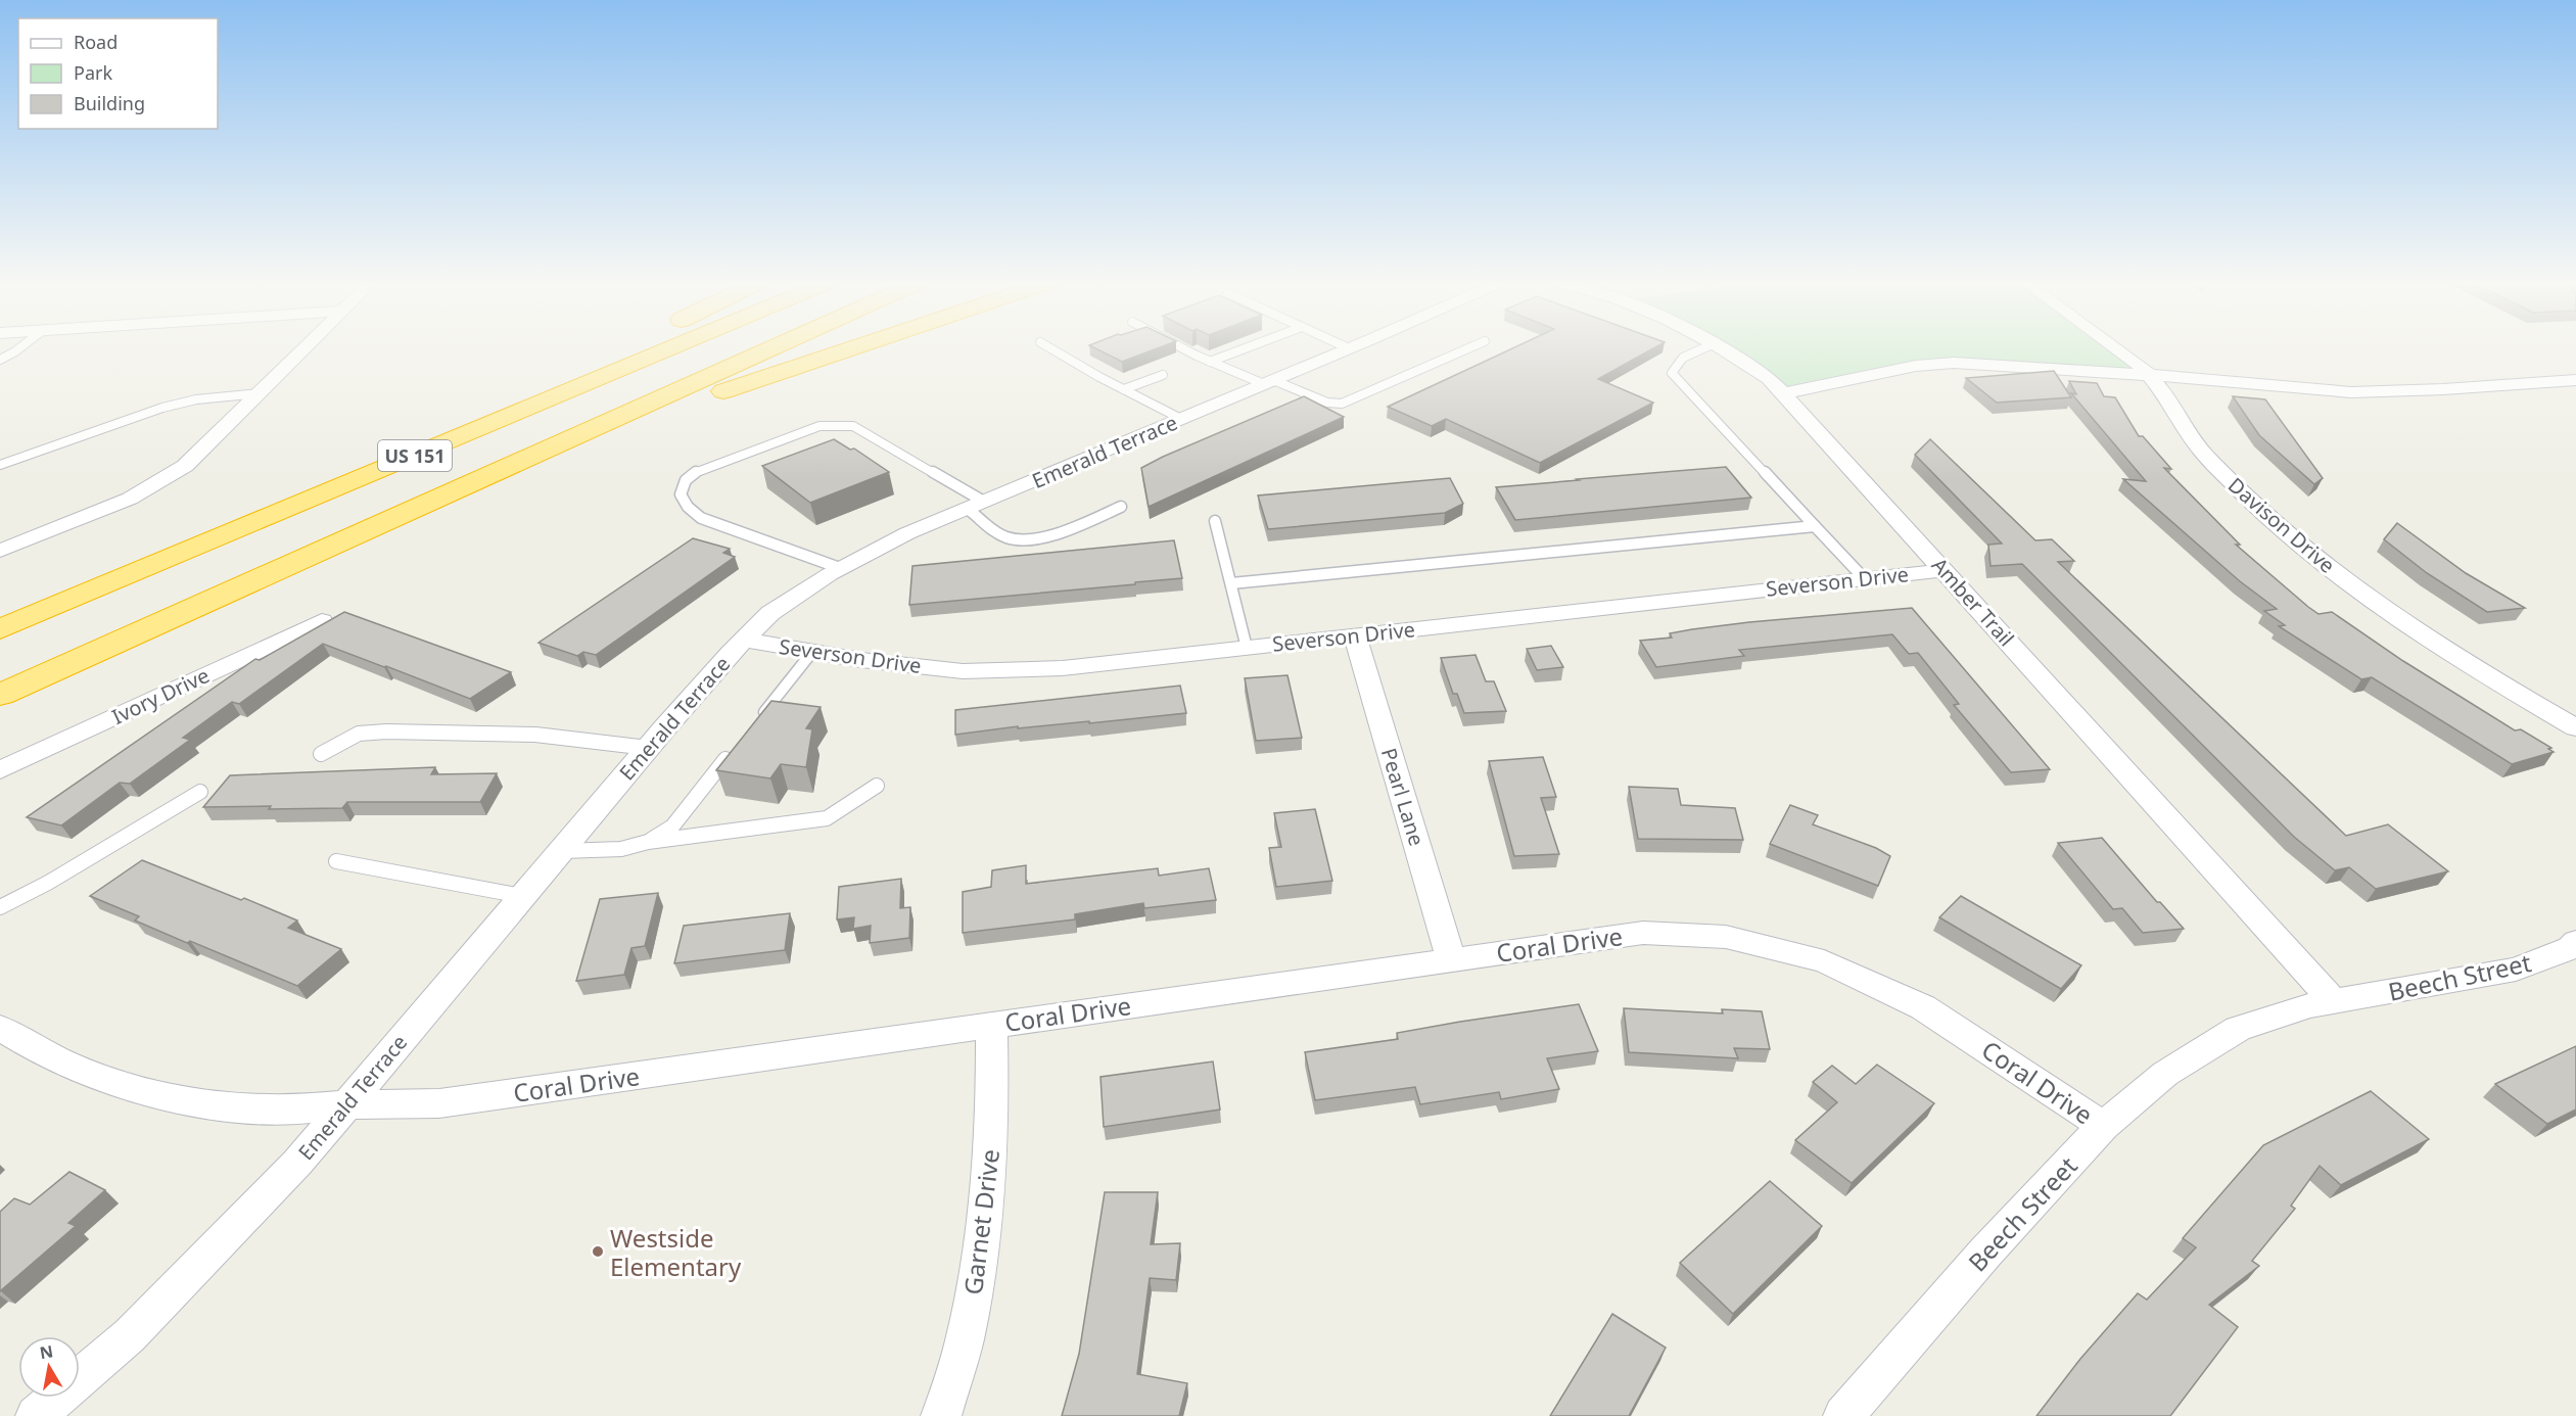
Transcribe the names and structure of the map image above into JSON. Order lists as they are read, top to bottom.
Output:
{
  "streets": {
    "highway": ["US 151"],
    "street": [
      "Emerald Terrace",
      "Davison Drive",
      "Severson Drive",
      "Amber Trail",
      "Ivory Drive",
      "Pearl Lane",
      "Coral Drive",
      "Beech Street",
      "Garnet Drive"
    ]
  },
  "crossings": [
    ["Emerald Terrace", "Severson Drive"],
    ["Emerald Terrace", "Coral Drive"],
    ["Severson Drive", "Amber Trail"],
    ["Severson Drive", "Pearl Lane"],
    ["Amber Trail", "Beech Street"],
    ["Pearl Lane", "Coral Drive"],
    ["Coral Drive", "Beech Street"],
    ["Coral Drive", "Garnet Drive"]
  ],
  "places": ["Westside Elementary"],
  "legend": ["Road", "Park", "Building"],
  "north": "top"
}
